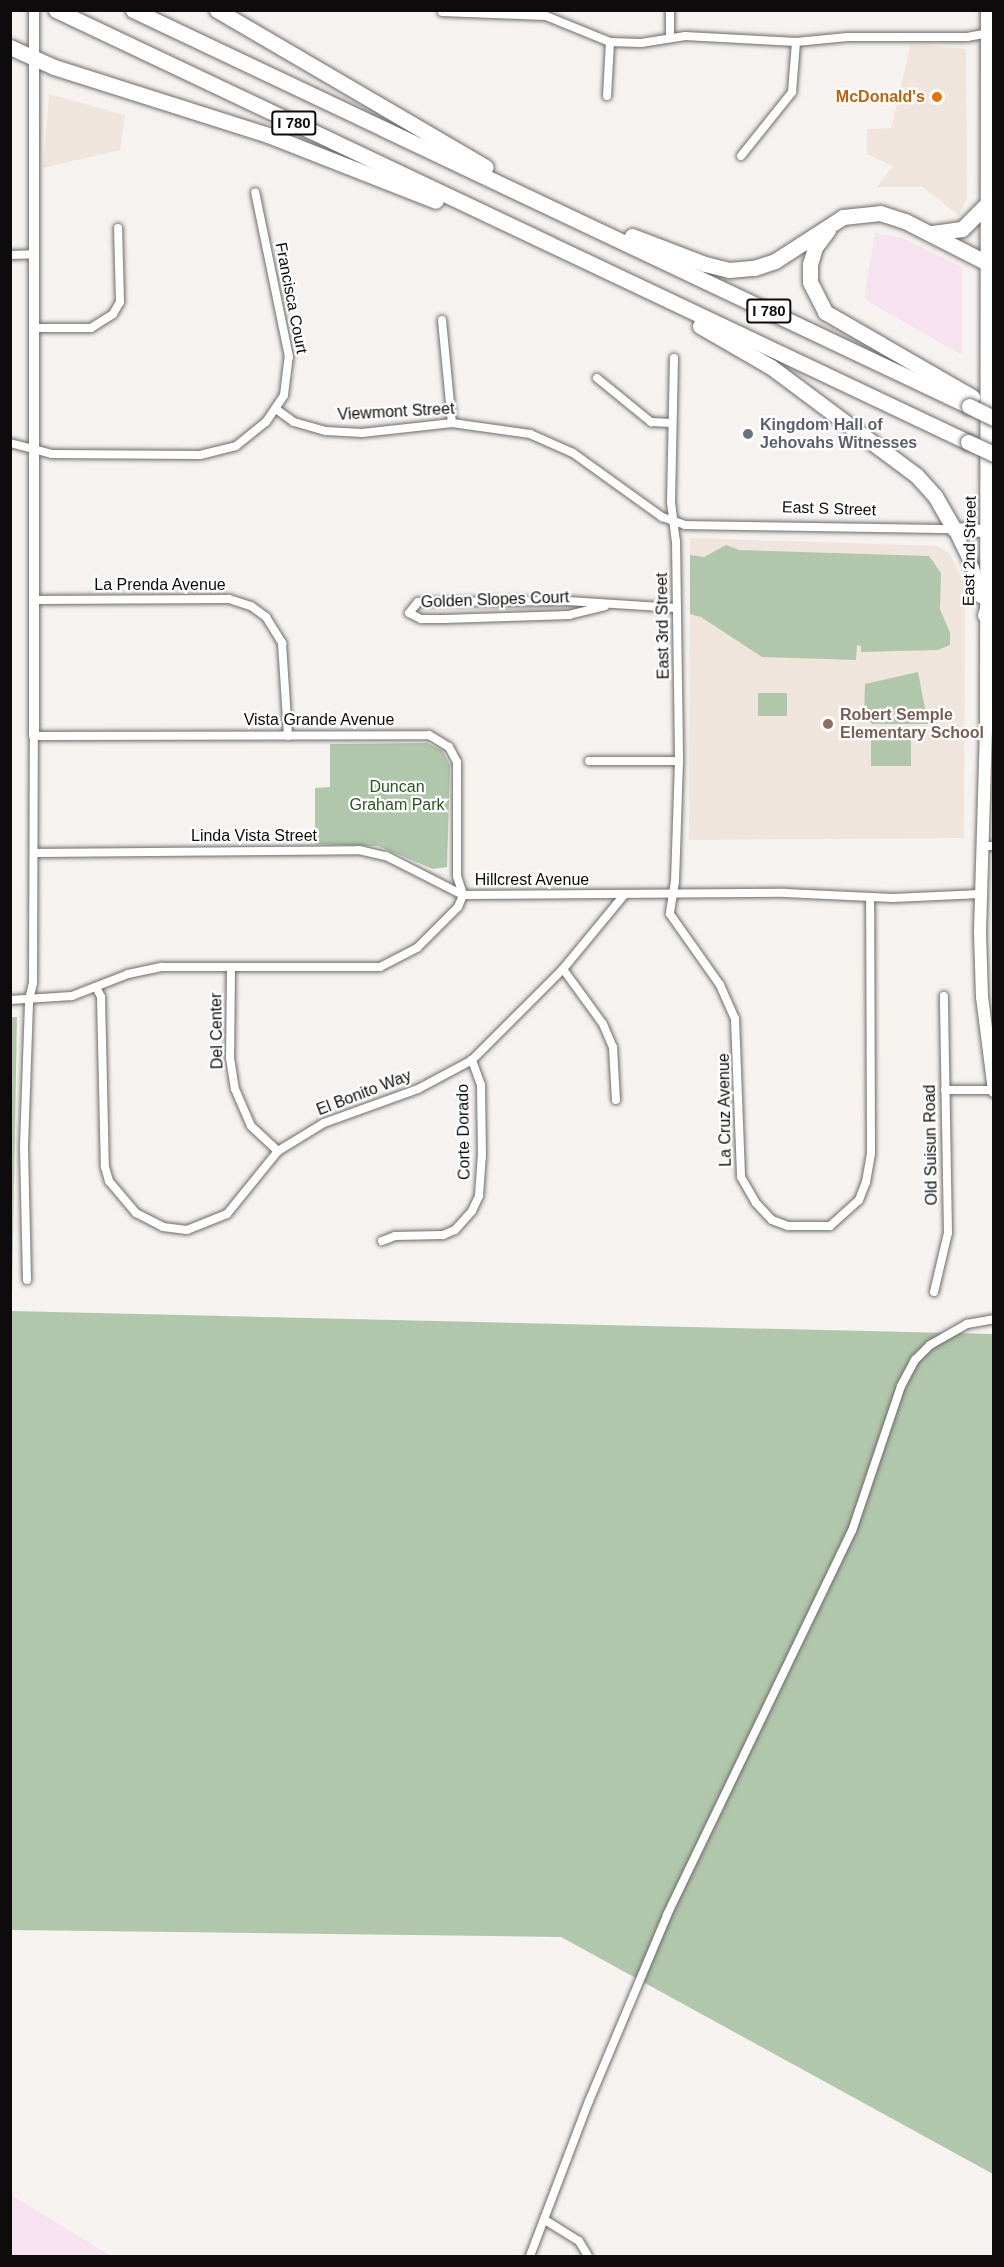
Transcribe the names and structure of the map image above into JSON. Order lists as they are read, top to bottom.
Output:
{
  "streets": {
    "highway": ["I 780"],
    "main road": ["East S Street", "East 2nd Street"],
    "street": [
      "Francisca Court",
      "Viewmont Street",
      "La Prenda Avenue",
      "Golden Slopes Court",
      "East 3rd Street",
      "Vista Grande Avenue",
      "Linda Vista Street",
      "Hillcrest Avenue",
      "Del Center",
      "El Bonito Way",
      "La Cruz Avenue",
      "Corte Dorado",
      "Old Suisun Road"
    ]
  },
  "crossings": [
    ["Francisca Court", "Viewmont Street"],
    ["Viewmont Street", "East S Street"],
    ["Viewmont Street", "East 3rd Street"],
    ["East S Street", "East 2nd Street"],
    ["East S Street", "East 3rd Street"],
    ["East 2nd Street", "Hillcrest Avenue"],
    ["La Prenda Avenue", "Vista Grande Avenue"],
    ["Golden Slopes Court", "East 3rd Street"],
    ["East 3rd Street", "Hillcrest Avenue"],
    ["East 3rd Street", "La Cruz Avenue"],
    ["Vista Grande Avenue", "Linda Vista Street"],
    ["Vista Grande Avenue", "Hillcrest Avenue"],
    ["Linda Vista Street", "Hillcrest Avenue"],
    ["Hillcrest Avenue", "Del Center"],
    ["Hillcrest Avenue", "El Bonito Way"],
    ["Hillcrest Avenue", "La Cruz Avenue"],
    ["Del Center", "El Bonito Way"],
    ["El Bonito Way", "Corte Dorado"]
  ],
  "parks": ["Duncan Graham Park"],
  "places": ["McDonald's", "Kingdom Hall of Jehovahs Witnesses", "Robert Semple Elementary School"]
}
